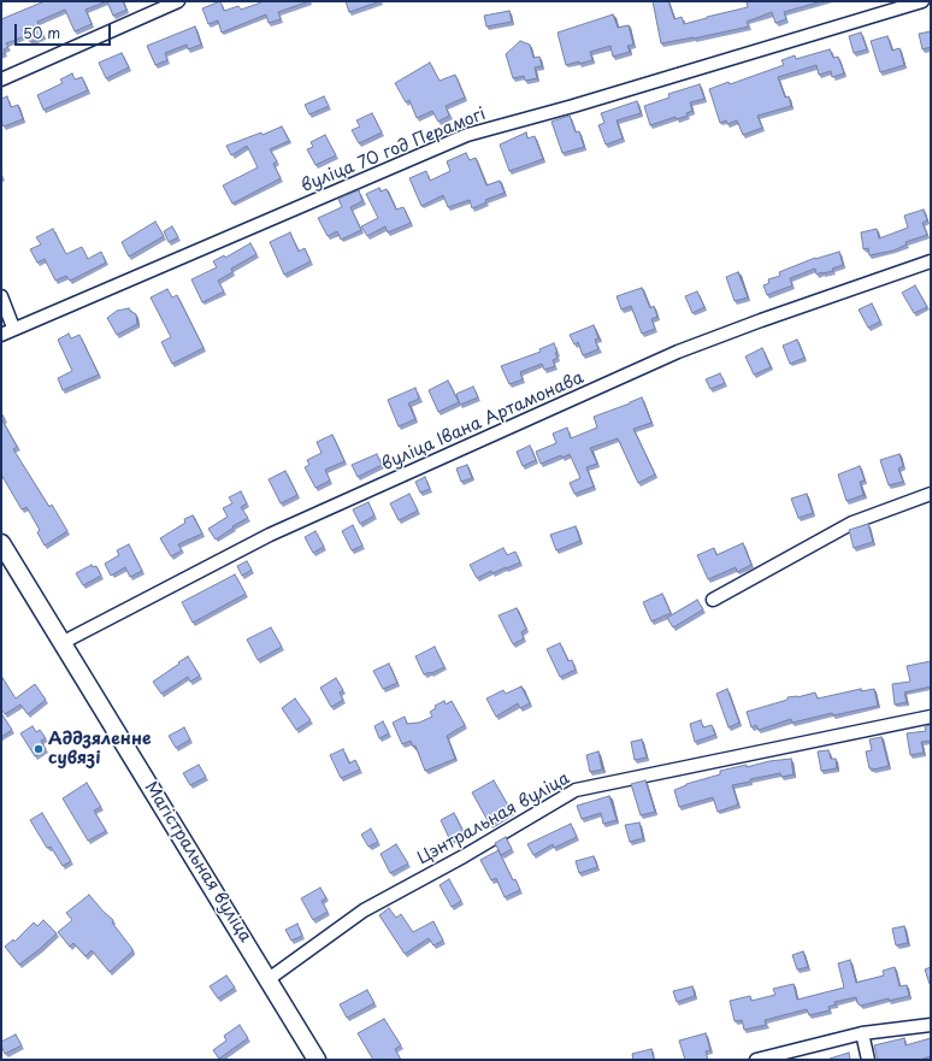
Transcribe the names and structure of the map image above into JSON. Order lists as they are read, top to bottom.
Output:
{
  "streets": {
    "main road": ["Магістральная вуліца"],
    "street": ["вуліца 70 год Перамогі", "вуліца Івана Артамонава", "Цэнтральная вуліца"]
  },
  "crossings": [
    ["вуліца Івана Артамонава", "Магістральная вуліца"],
    ["Цэнтральная вуліца", "Магістральная вуліца"]
  ],
  "places": ["Аддзяленне сувязі"],
  "scale_bar": "50 m"
}
